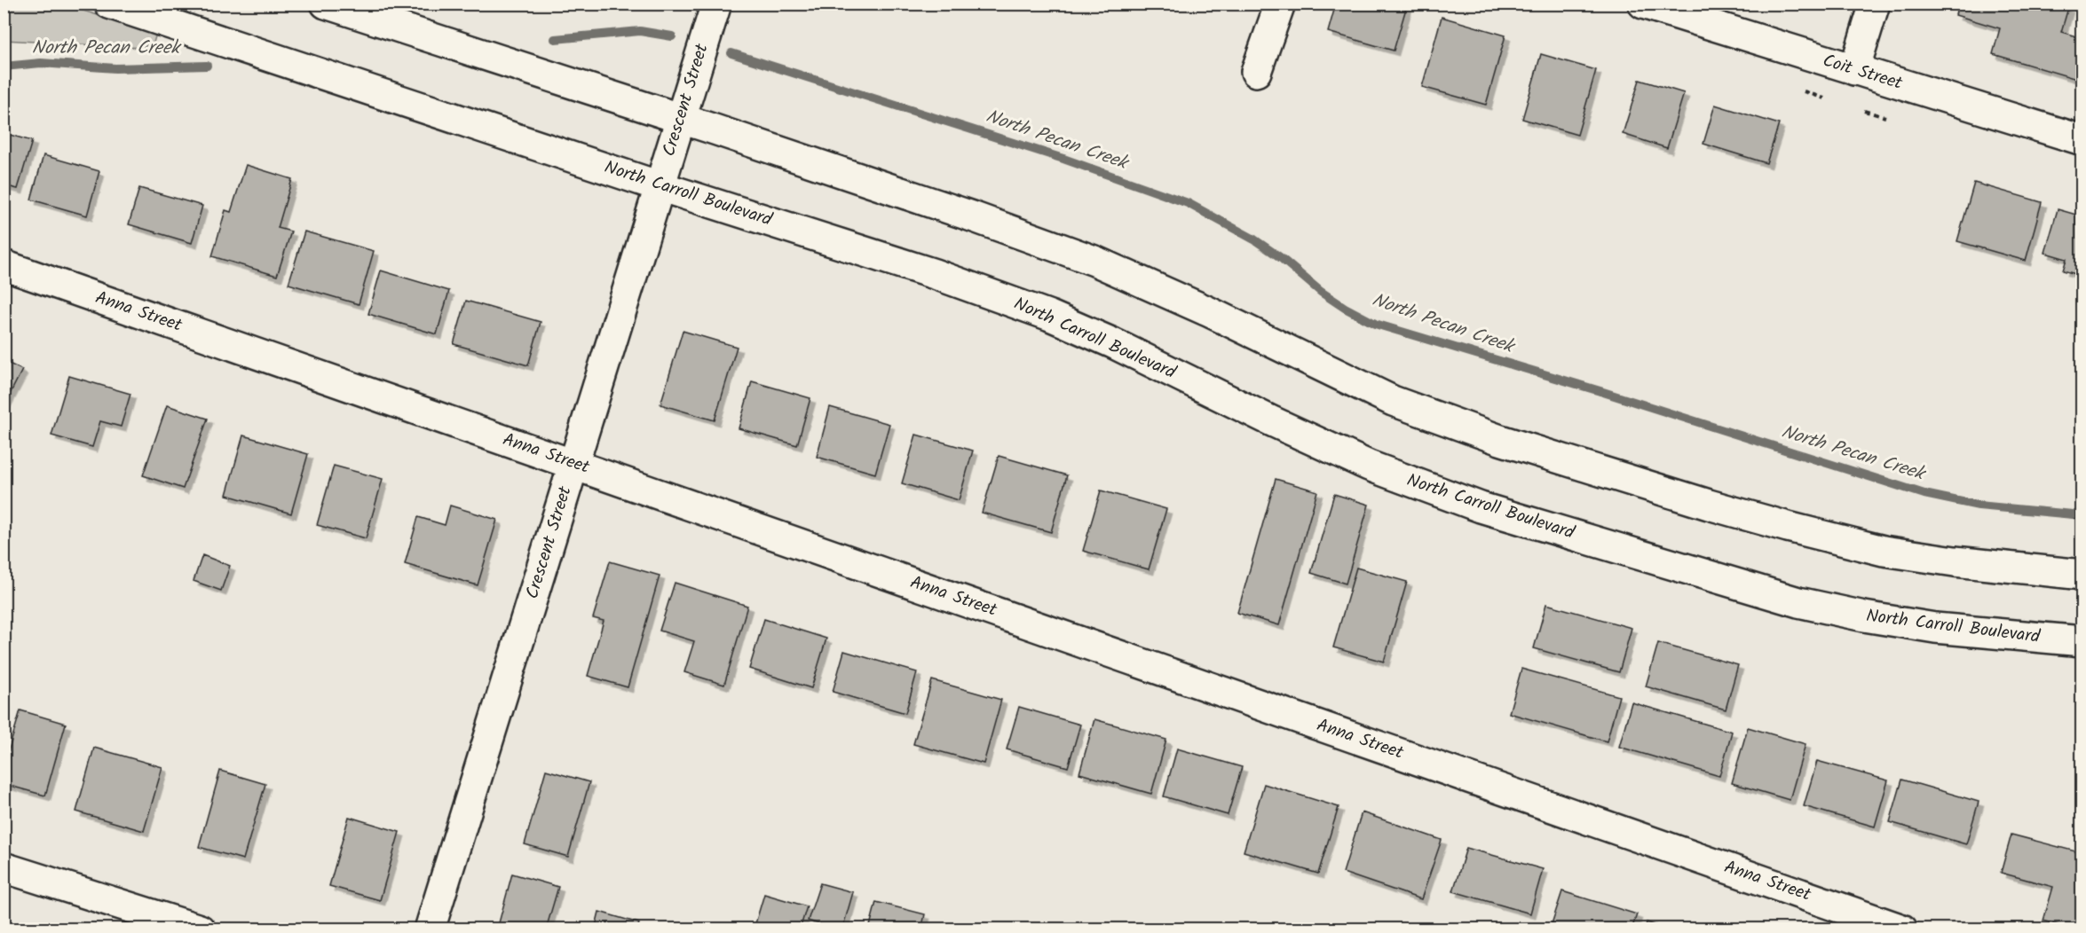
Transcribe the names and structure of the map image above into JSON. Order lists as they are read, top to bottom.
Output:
{
  "streets": {
    "main road": [
      "Coit Street",
      "Crescent Street",
      "North Carroll Boulevard",
      "Anna Street"
    ]
  },
  "crossings": [
    ["Crescent Street", "North Carroll Boulevard"],
    ["Crescent Street", "Anna Street"]
  ],
  "water": ["North Pecan Creek"]
}
